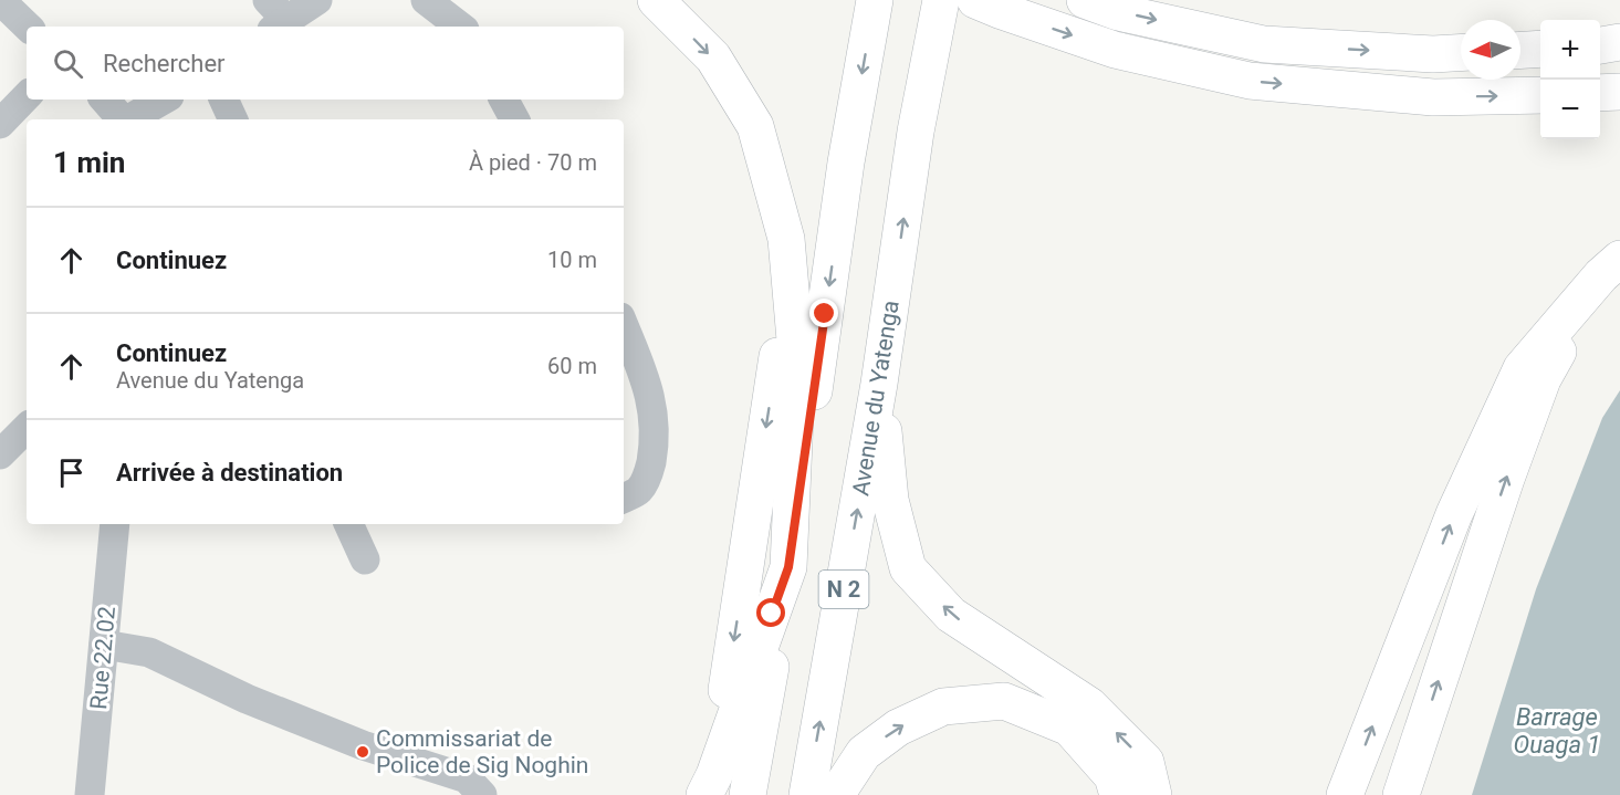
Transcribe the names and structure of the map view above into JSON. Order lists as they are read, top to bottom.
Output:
{
  "streets": {
    "main road": ["Avenue du Yatenga", "N 2"],
    "street": ["Rue 22.02"]
  },
  "water": ["Barrage Ouaga 1"],
  "places": ["Commissariat de Police de Sig Noghin"],
  "north": "left",
  "page": {
    "map_buttons": ["+", "−"],
    "search": "Rechercher",
    "heading": ["1 min", "À pied · 70 m"],
    "list": [
      ["Continuez", "10 m"],
      ["Continuez", "Avenue du Yatenga", "60 m"],
      "Arrivée à destination"
    ]
  }
}
